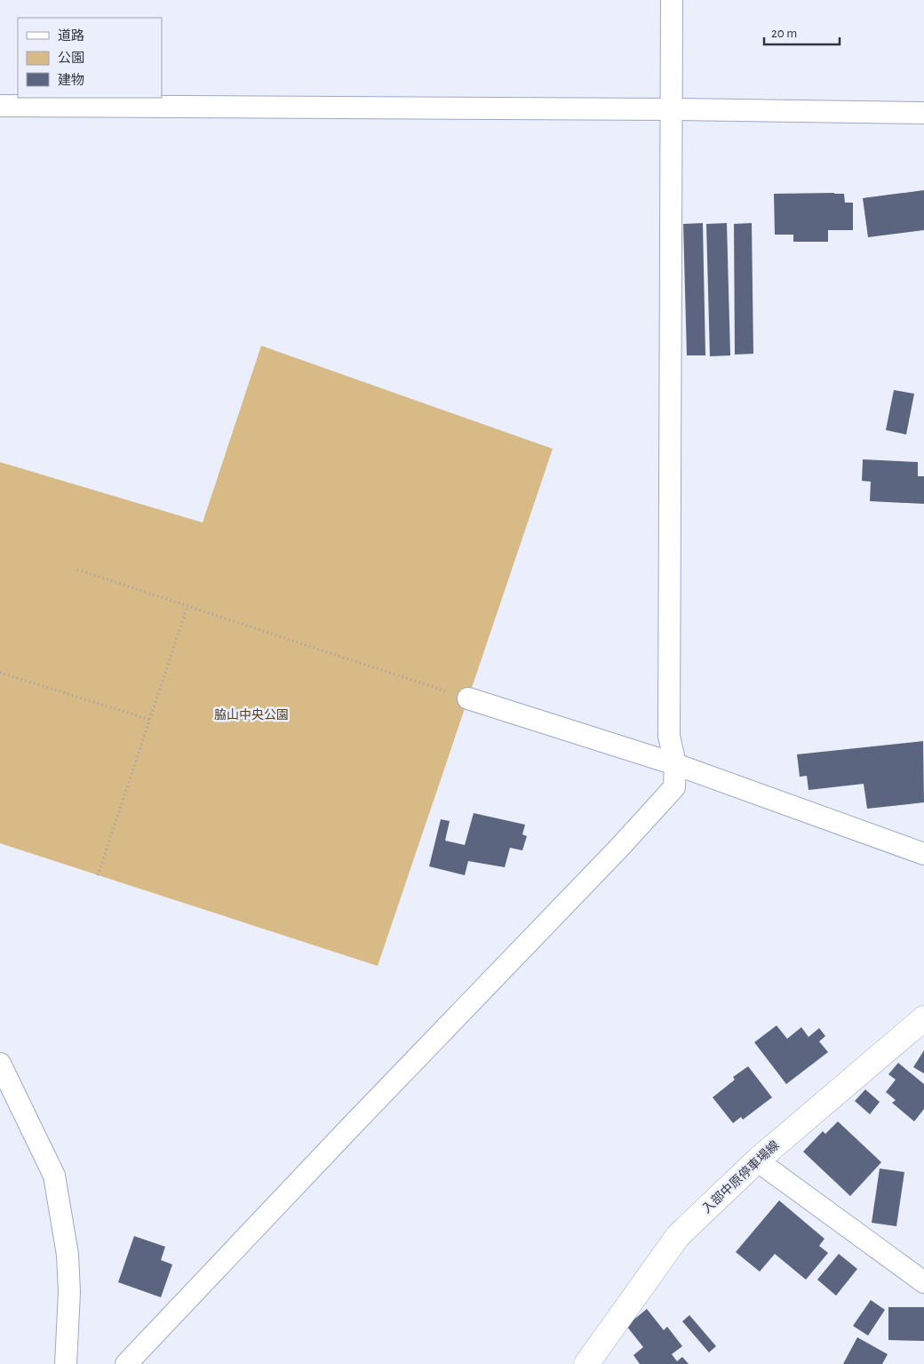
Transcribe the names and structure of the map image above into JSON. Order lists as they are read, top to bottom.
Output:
{
  "streets": {
    "main road": ["入部中原停車場線"]
  },
  "parks": ["脇山中央公園"],
  "legend": ["道路", "公園", "建物"],
  "scale_bar": "20 m"
}
